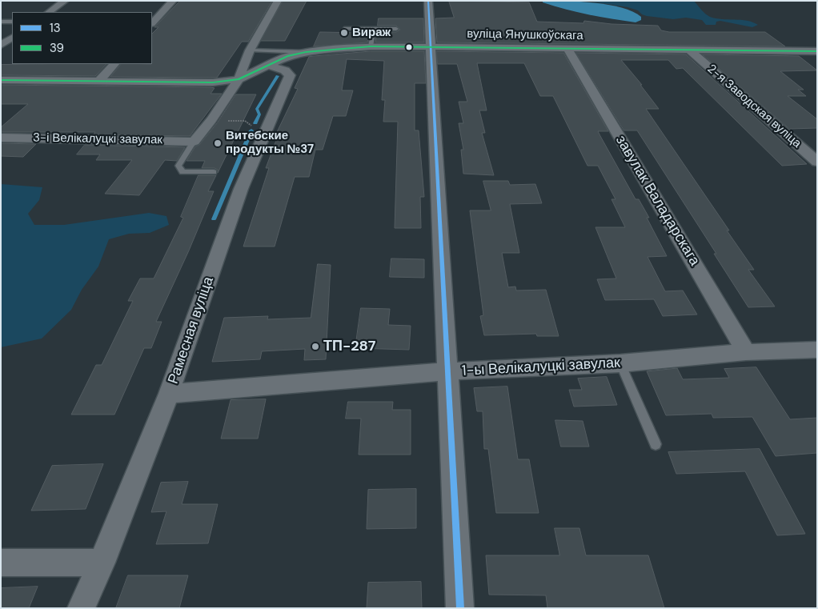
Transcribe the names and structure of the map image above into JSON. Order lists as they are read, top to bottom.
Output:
{
  "streets": {
    "street": [
      "вуліца Янушкоўскага",
      "2-я Заводская вуліца",
      "3-і Велікалуцкі завулак",
      "завулак Валадарскага",
      "Рамесная вуліца",
      "1-ы Велікалуцкі завулак"
    ]
  },
  "crossings": [
    ["вуліца Янушкоўскага", "2-я Заводская вуліца"],
    ["вуліца Янушкоўскага", "завулак Валадарскага"],
    ["вуліца Янушкоўскага", "Рамесная вуліца"],
    ["завулак Валадарскага", "1-ы Велікалуцкі завулак"],
    ["Рамесная вуліца", "1-ы Велікалуцкі завулак"]
  ],
  "places": ["Вираж", "Витебские продукты №37", "ТП-287"],
  "lines": ["transit line 13", "transit line 39"],
  "legend": ["13", "39"]
}
